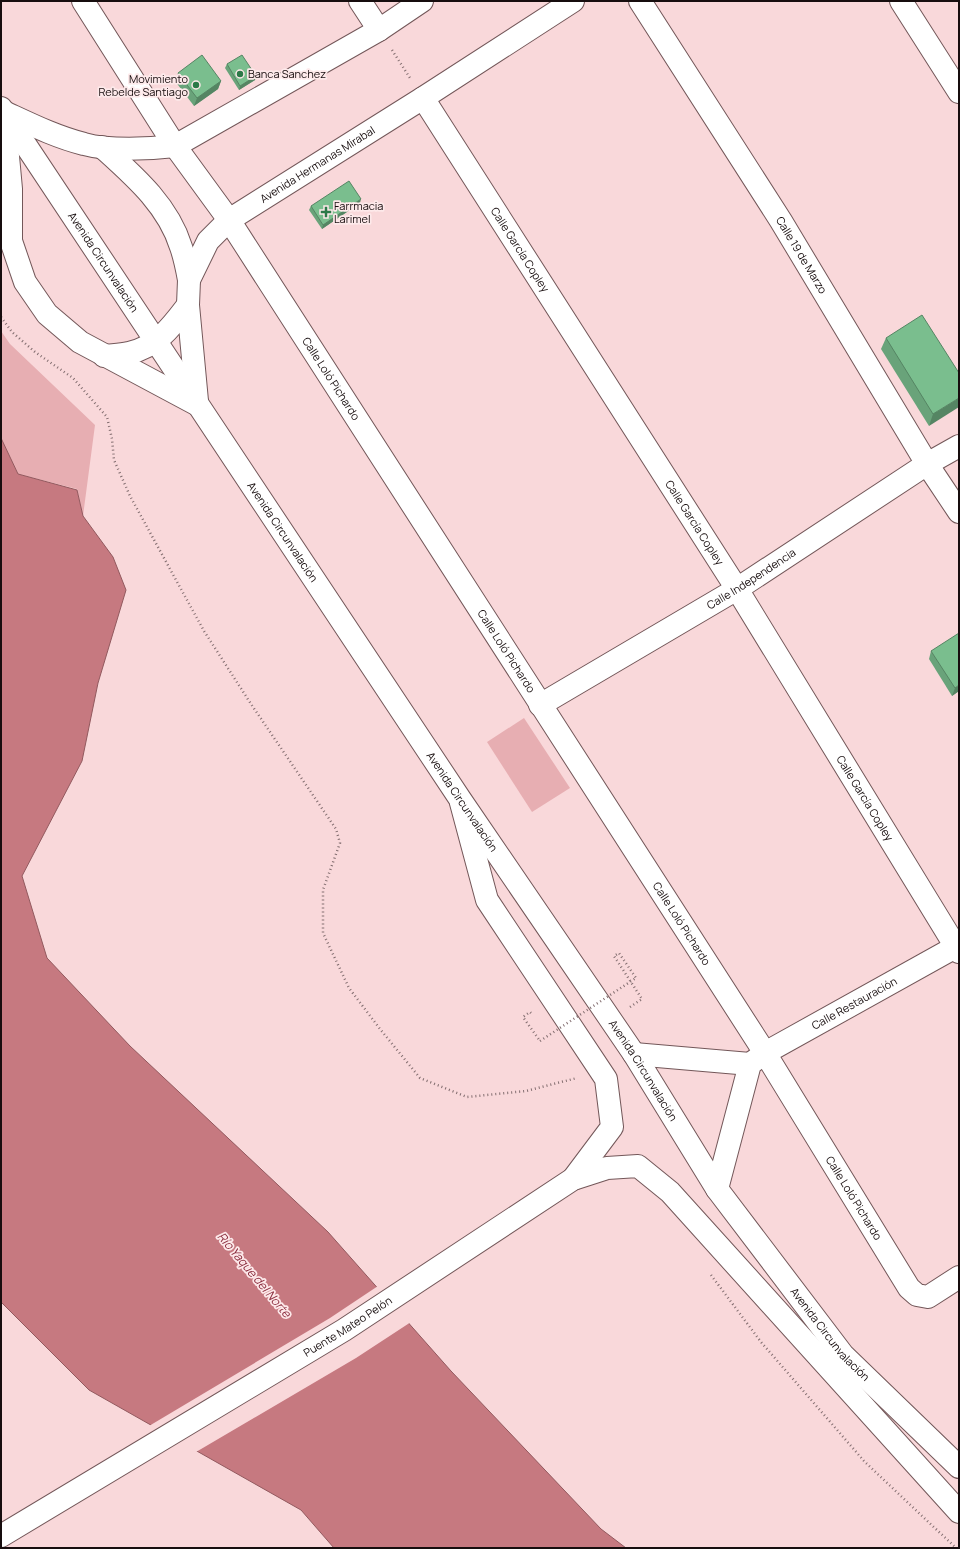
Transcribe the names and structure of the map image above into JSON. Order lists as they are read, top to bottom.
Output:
{
  "streets": {
    "street": [
      "Avenida Hermanas Mirabal",
      "Calle García Copley",
      "Calle 19 de Marzo",
      "Avenida Circunvalación",
      "Calle Loló Pichardo",
      "Calle Independencia",
      "Calle Restauración",
      "Puente Mateo Pelón"
    ]
  },
  "crossings": [
    ["Avenida Hermanas Mirabal", "Calle García Copley"],
    ["Avenida Hermanas Mirabal", "Avenida Circunvalación"],
    ["Avenida Hermanas Mirabal", "Calle Loló Pichardo"],
    ["Calle García Copley", "Calle Independencia"],
    ["Calle García Copley", "Calle Restauración"],
    ["Calle 19 de Marzo", "Calle Independencia"],
    ["Calle Loló Pichardo", "Calle Independencia"],
    ["Calle Loló Pichardo", "Calle Restauración"]
  ],
  "water": ["Río Yaque del Norte"],
  "places": {
    "other": ["Banca Sanchez", "Movimiento Rebelde Santiago"],
    "health": ["Farrmacia Larimel"]
  }
}
